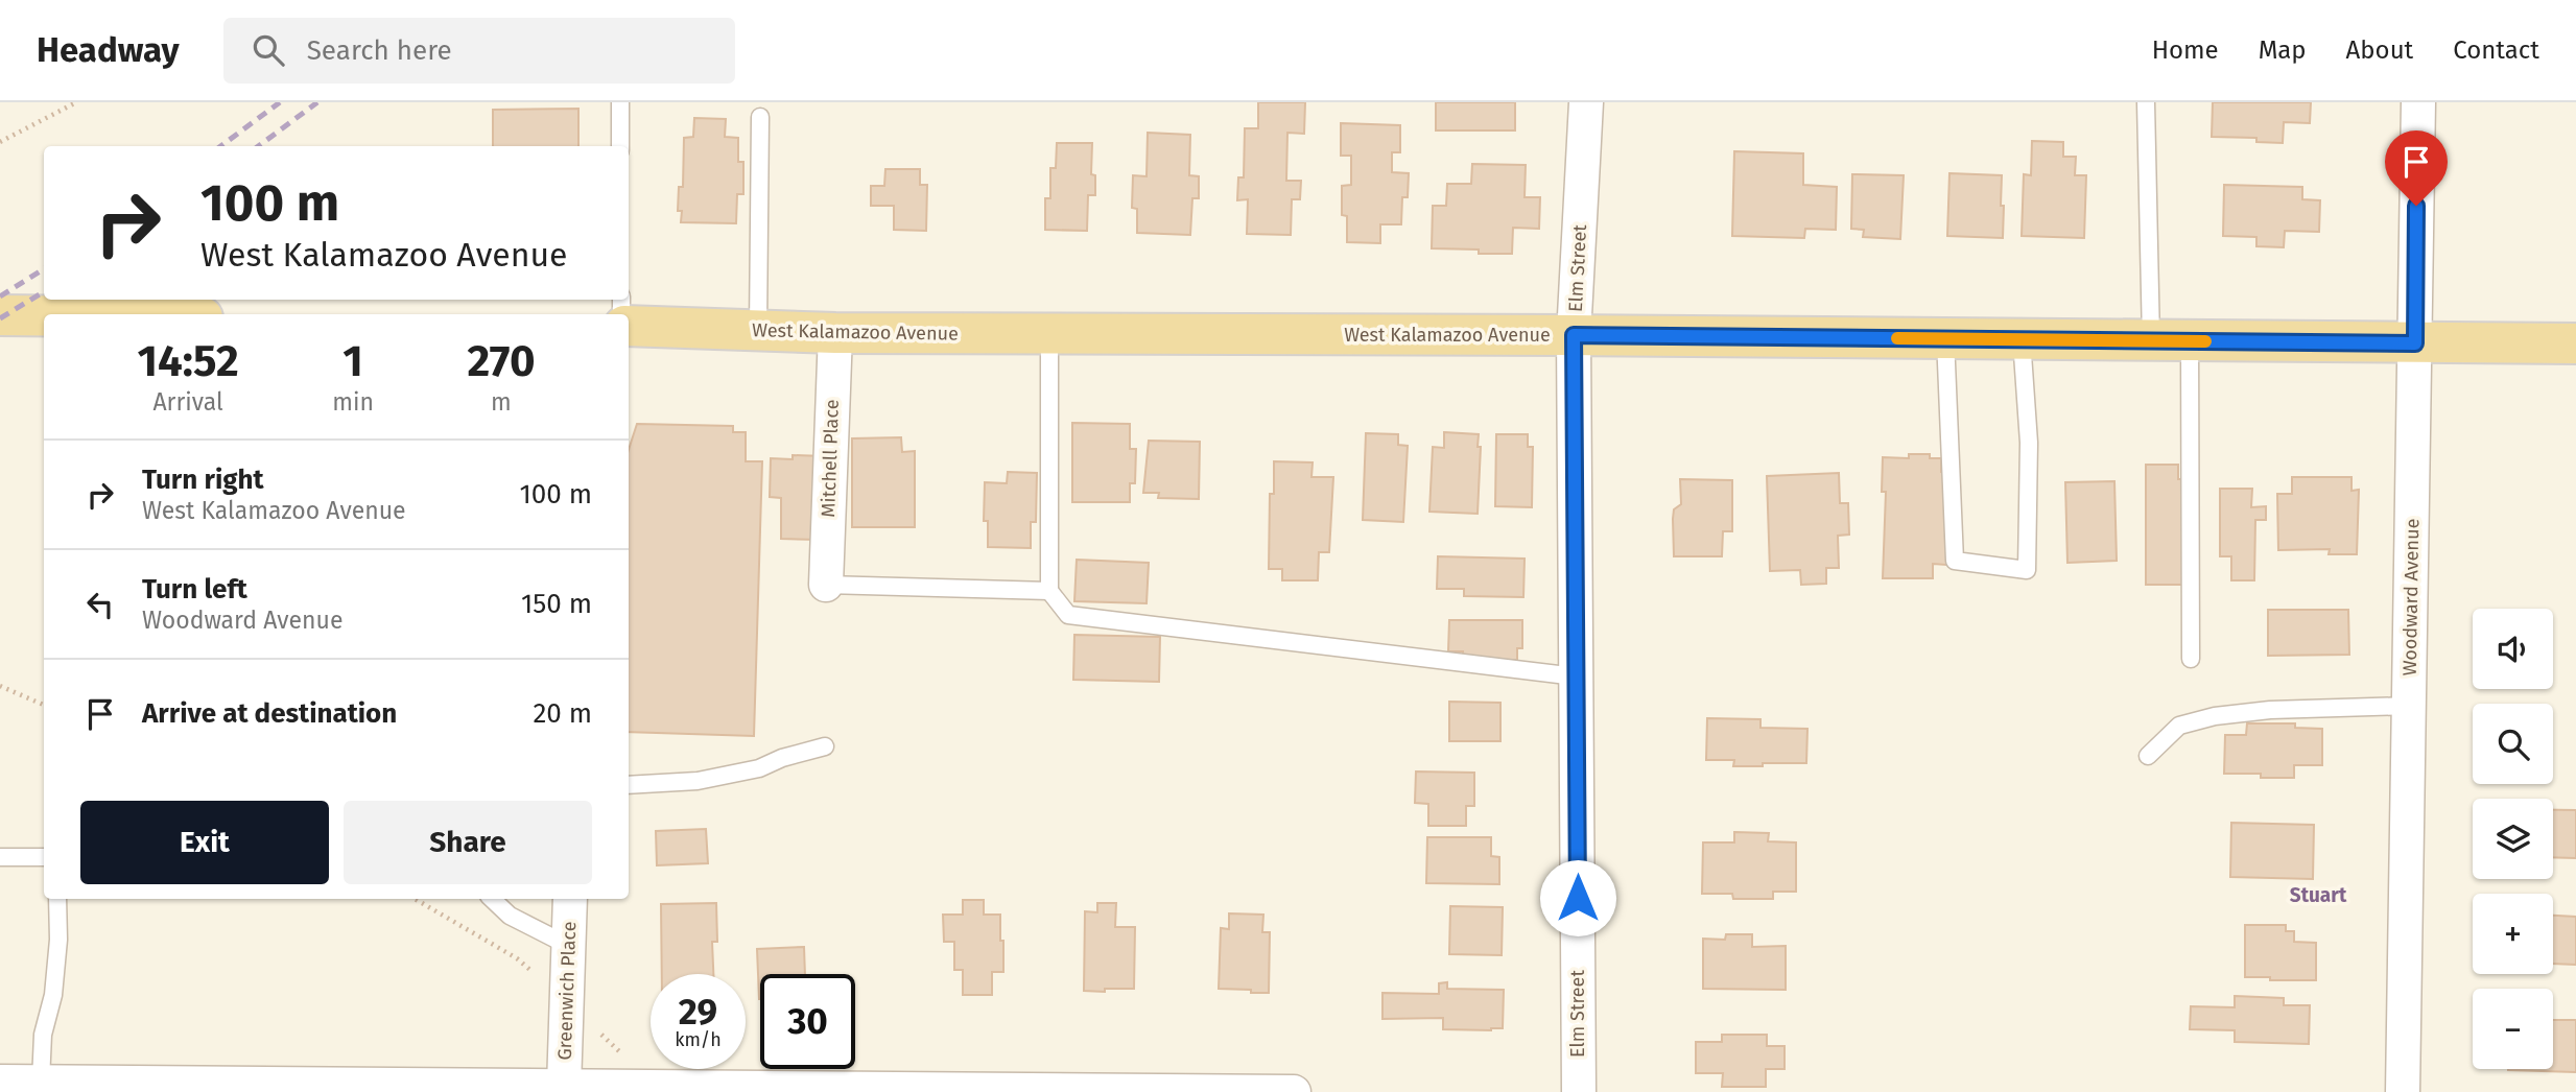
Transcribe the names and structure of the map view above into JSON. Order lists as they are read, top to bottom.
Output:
{
  "streets": {
    "main road": ["West Kalamazoo Avenue"],
    "street": [
      "Elm Street",
      "Mitchell Place",
      "Woodward Avenue",
      "Greenwich Place"
    ]
  },
  "crossings": [
    ["Elm Street", "West Kalamazoo Avenue"],
    ["West Kalamazoo Avenue", "Mitchell Place"],
    ["West Kalamazoo Avenue", "Woodward Avenue"]
  ],
  "districts": ["Stuart"],
  "page": {
    "header": "Headway",
    "search": "Search here",
    "nav": [
      "Home",
      "Map",
      "About",
      "Contact"
    ],
    "turn": ["100 m", "West Kalamazoo Avenue"],
    "eta": [
      "14:52",
      "Arrival",
      "1",
      "min",
      "270",
      "m"
    ],
    "list": [
      {
        "name": "Turn right",
        "note": "West Kalamazoo Avenue",
        "value": "100 m"
      },
      {
        "name": "Turn left",
        "note": "Woodward Avenue",
        "value": "150 m"
      },
      {
        "name": "Arrive at destination",
        "value": "20 m"
      }
    ],
    "map_buttons": ["+", "−"],
    "buttons": ["Exit", "Share"],
    "speed": "29 km/h",
    "limit": "30"
  }
}
